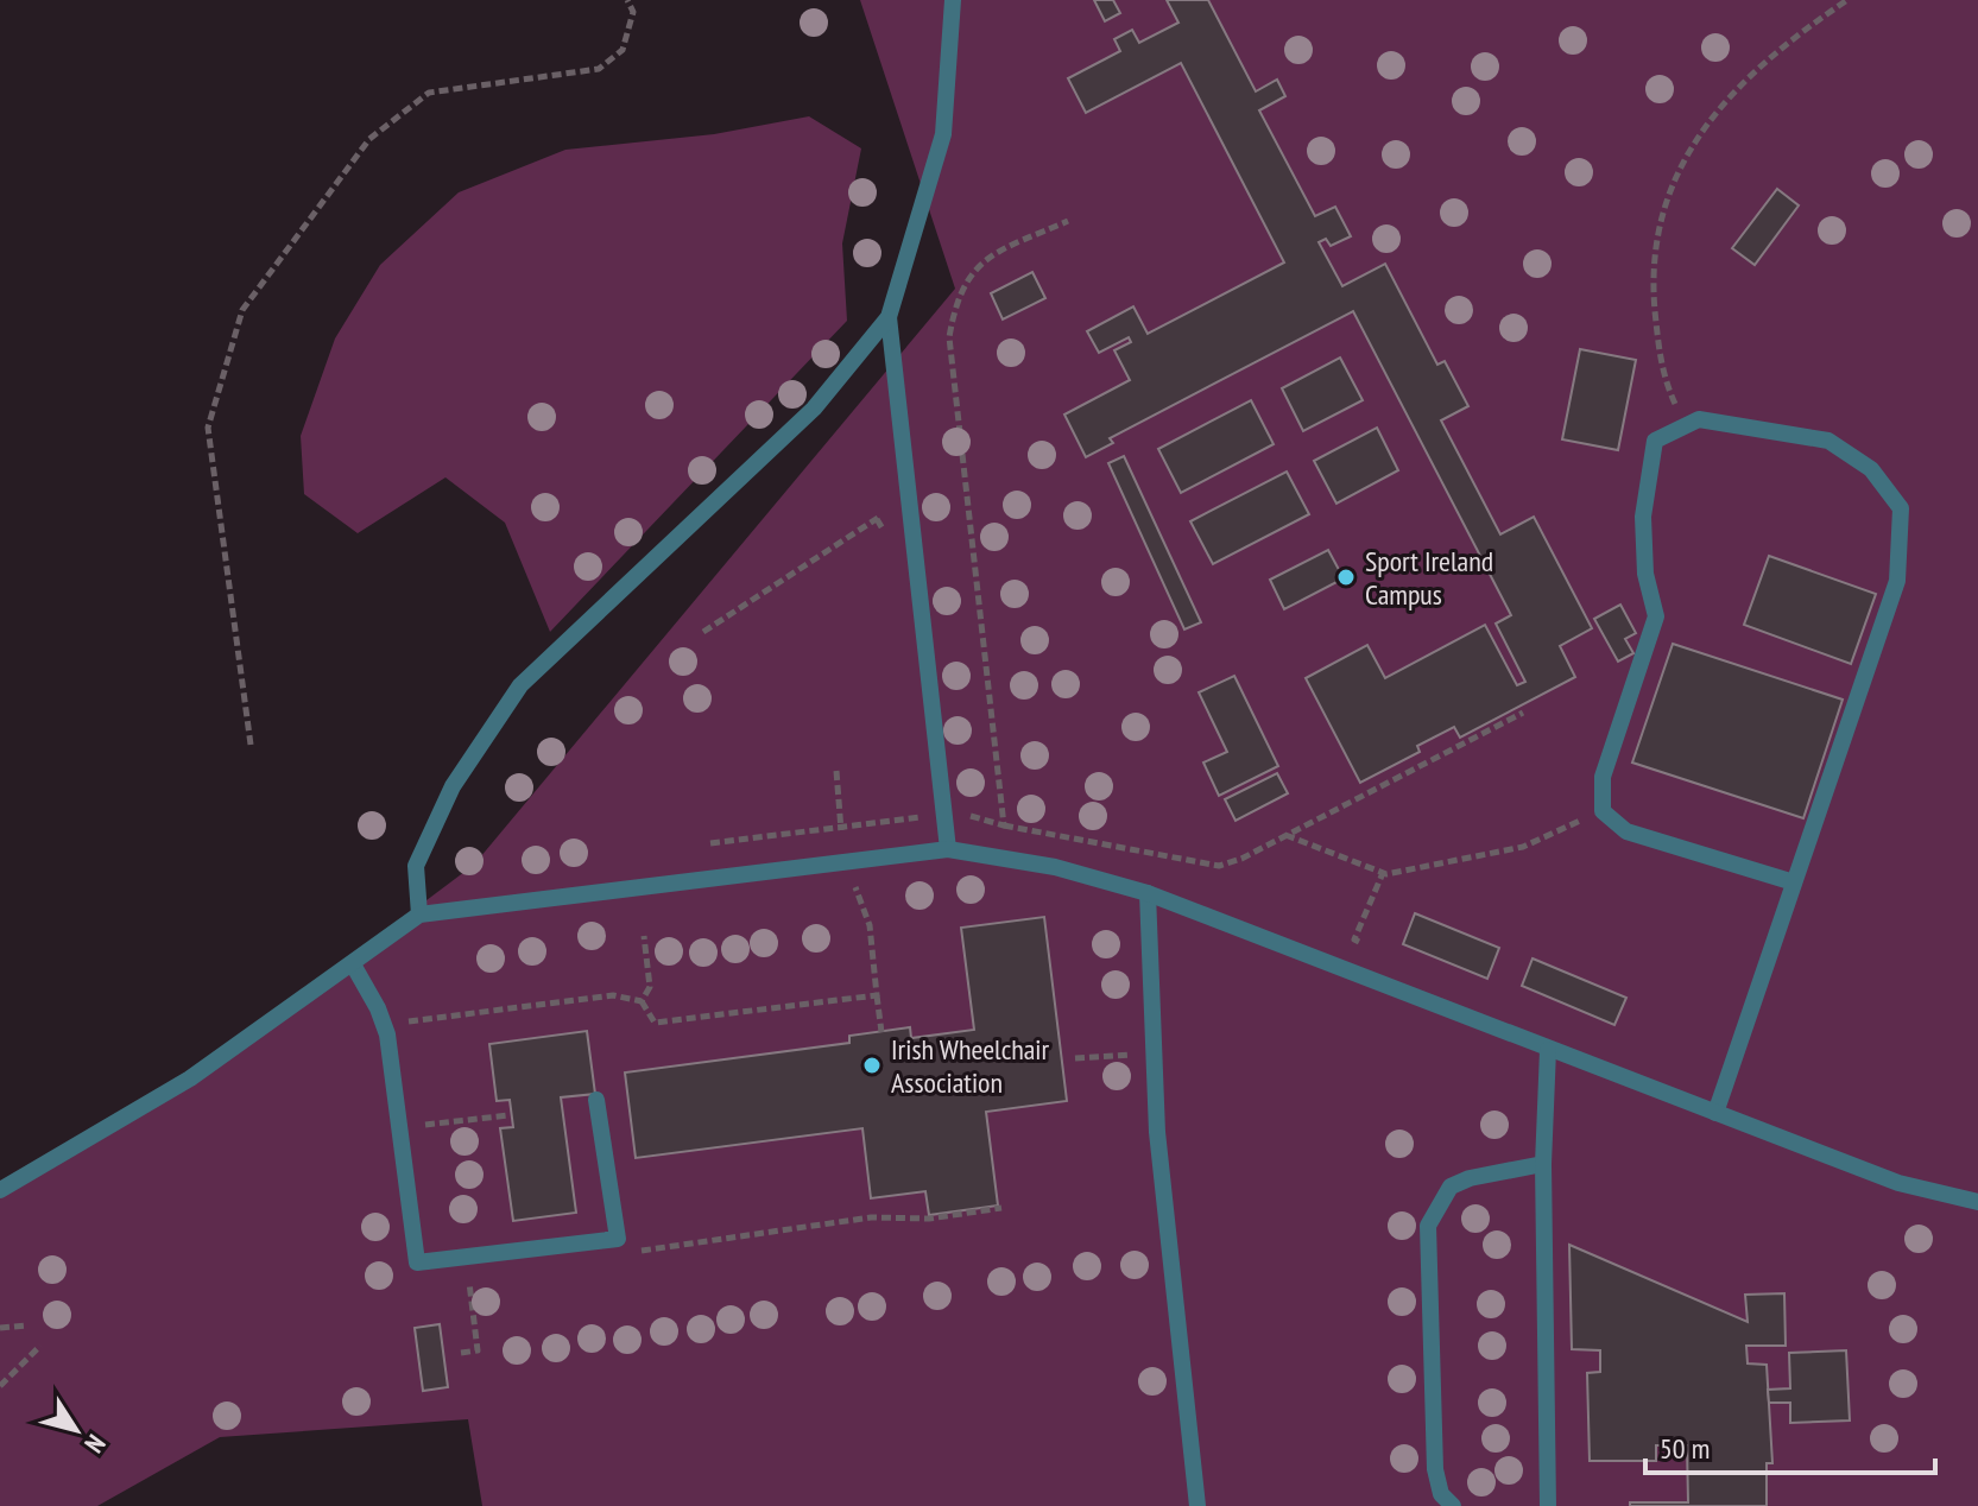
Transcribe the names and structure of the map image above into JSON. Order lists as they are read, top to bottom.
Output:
{
  "places": ["Sport Ireland Campus", "Irish Wheelchair Association"],
  "scale_bar": "50 m",
  "north": "bottom right"
}
